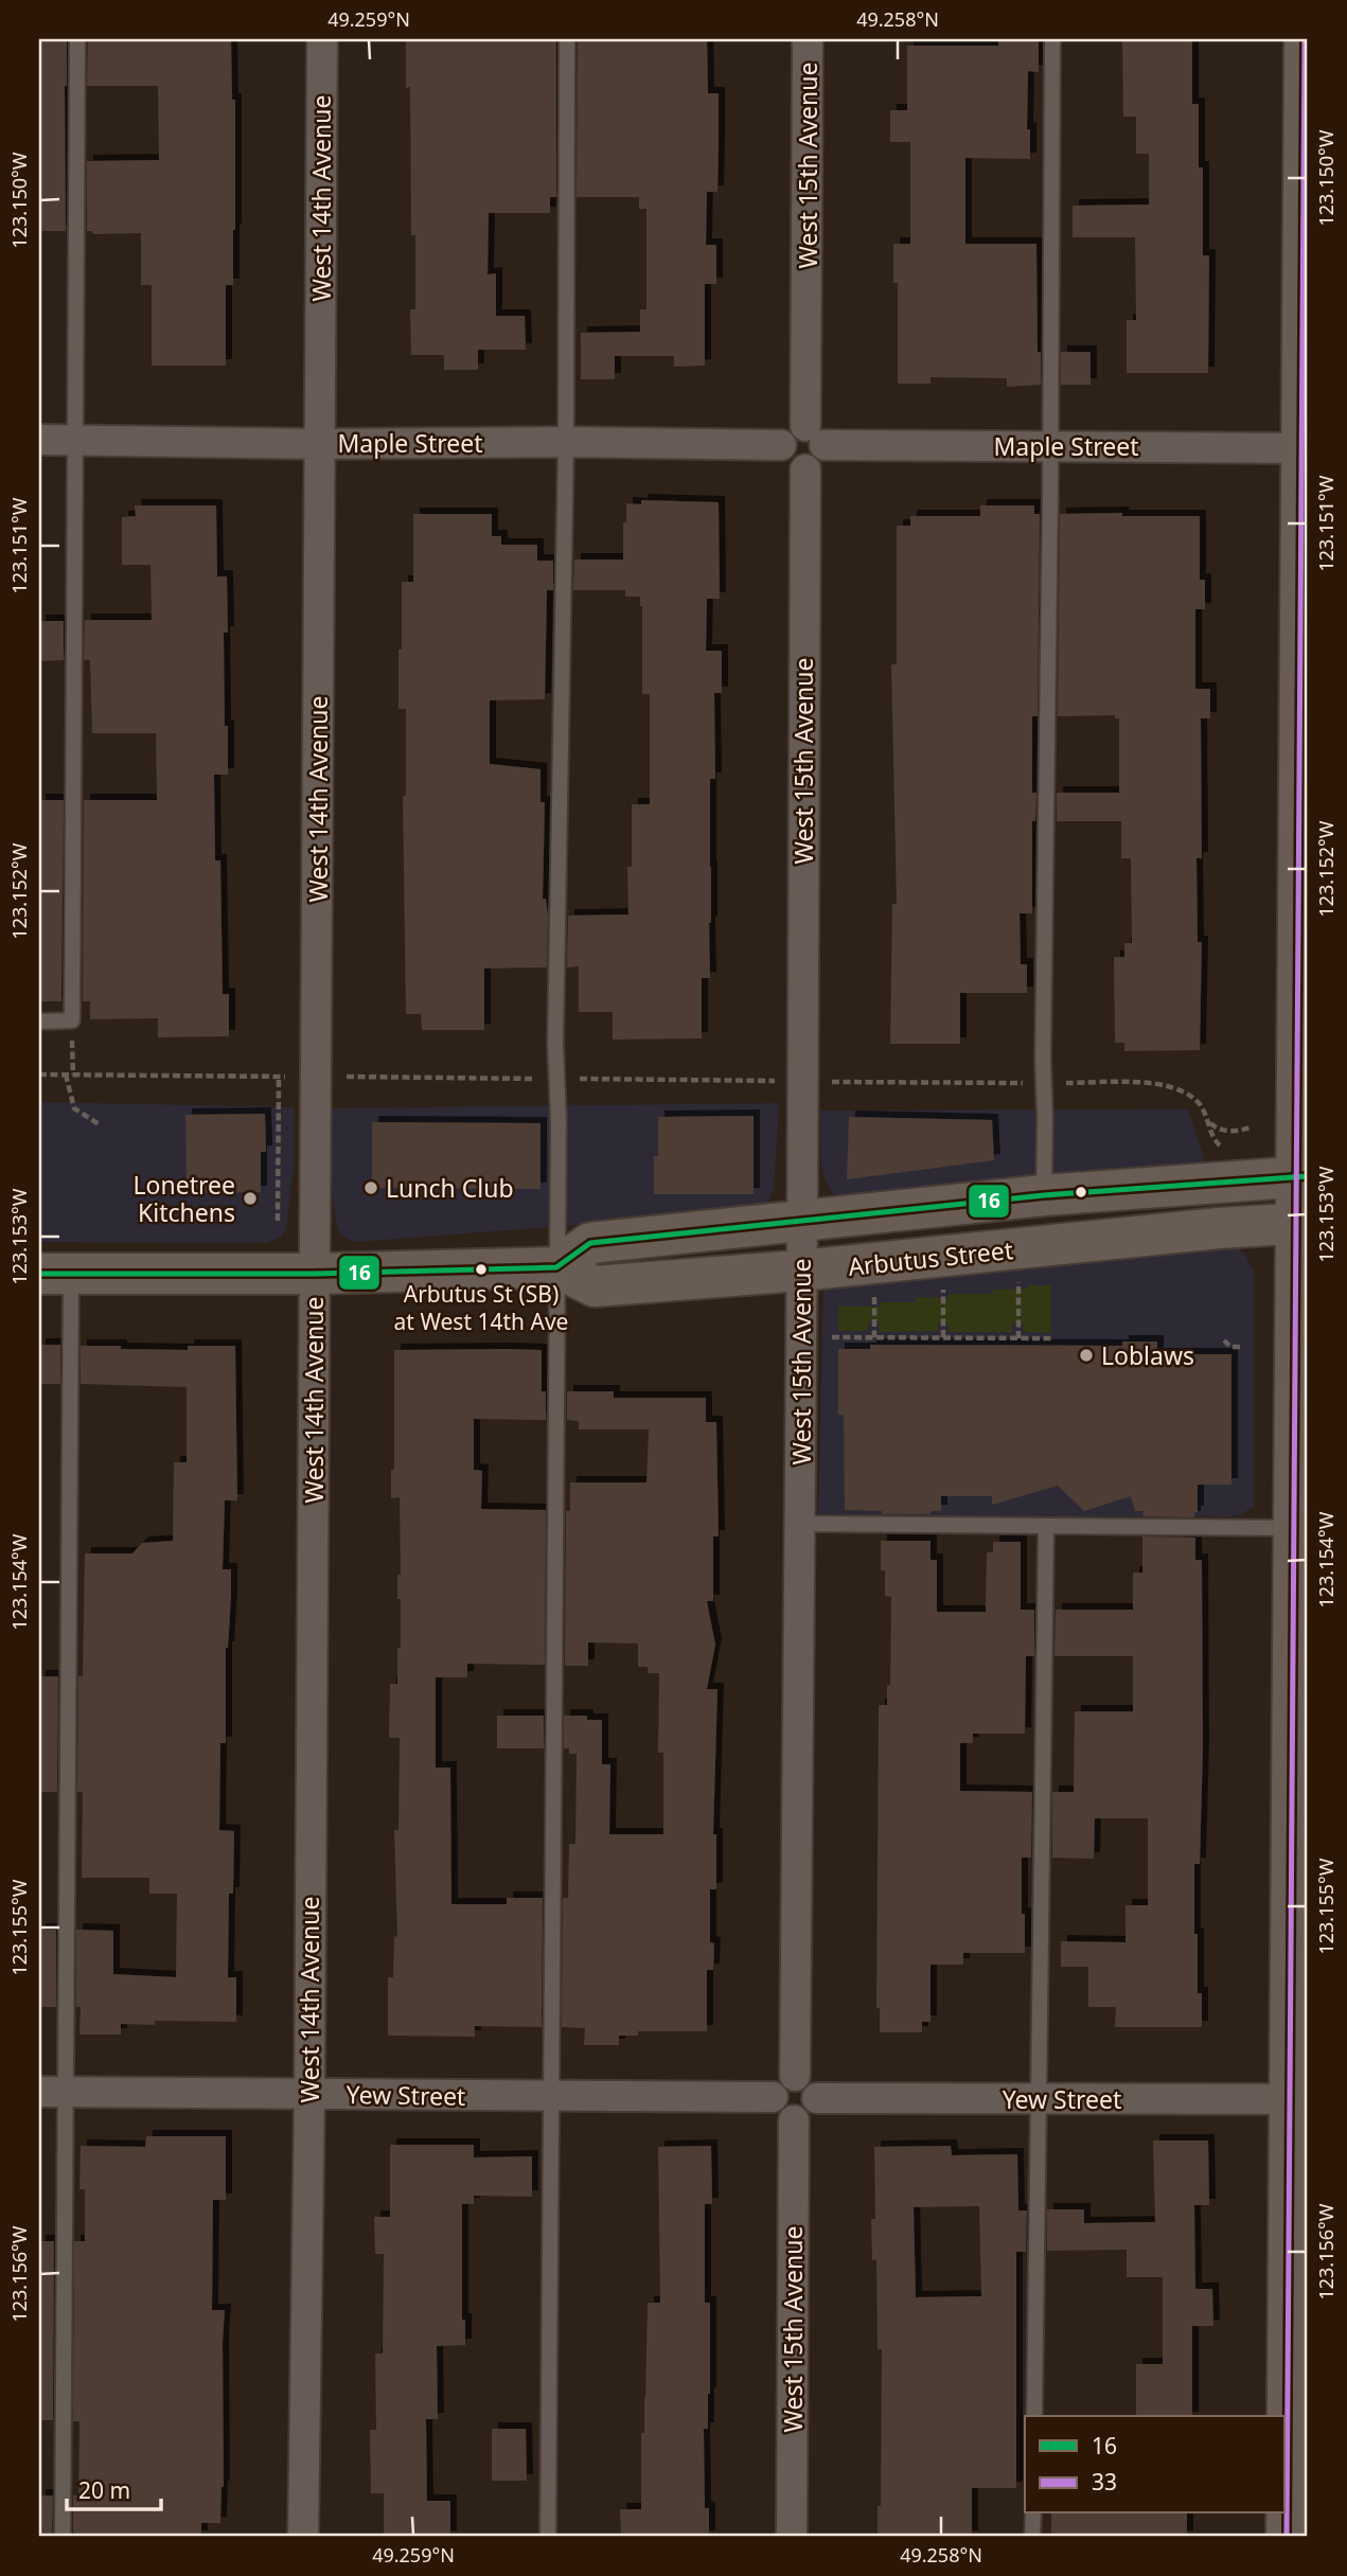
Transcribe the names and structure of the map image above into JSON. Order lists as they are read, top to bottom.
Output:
{
  "streets": {
    "main road": ["Arbutus Street"],
    "street": [
      "West 15th Avenue",
      "West 14th Avenue",
      "Maple Street",
      "Yew Street"
    ]
  },
  "crossings": [
    ["West 15th Avenue", "Maple Street"],
    ["West 15th Avenue", "Arbutus Street"],
    ["West 15th Avenue", "Yew Street"],
    ["West 14th Avenue", "Maple Street"],
    ["West 14th Avenue", "Arbutus Street"],
    ["West 14th Avenue", "Yew Street"]
  ],
  "places": [
    "Lunch Club",
    "Lonetree Kitchens",
    "Arbutus St (SB) at West 14th Ave",
    "Loblaws"
  ],
  "lines": ["transit line 33", "transit line 16"],
  "legend": ["16", "33"],
  "scale_bar": "20 m",
  "coordinates": [
    "49.259°N",
    "49.258°N",
    "123.150°W",
    "123.151°W",
    "123.152°W",
    "123.153°W",
    "123.154°W",
    "123.155°W",
    "123.156°W"
  ]
}
